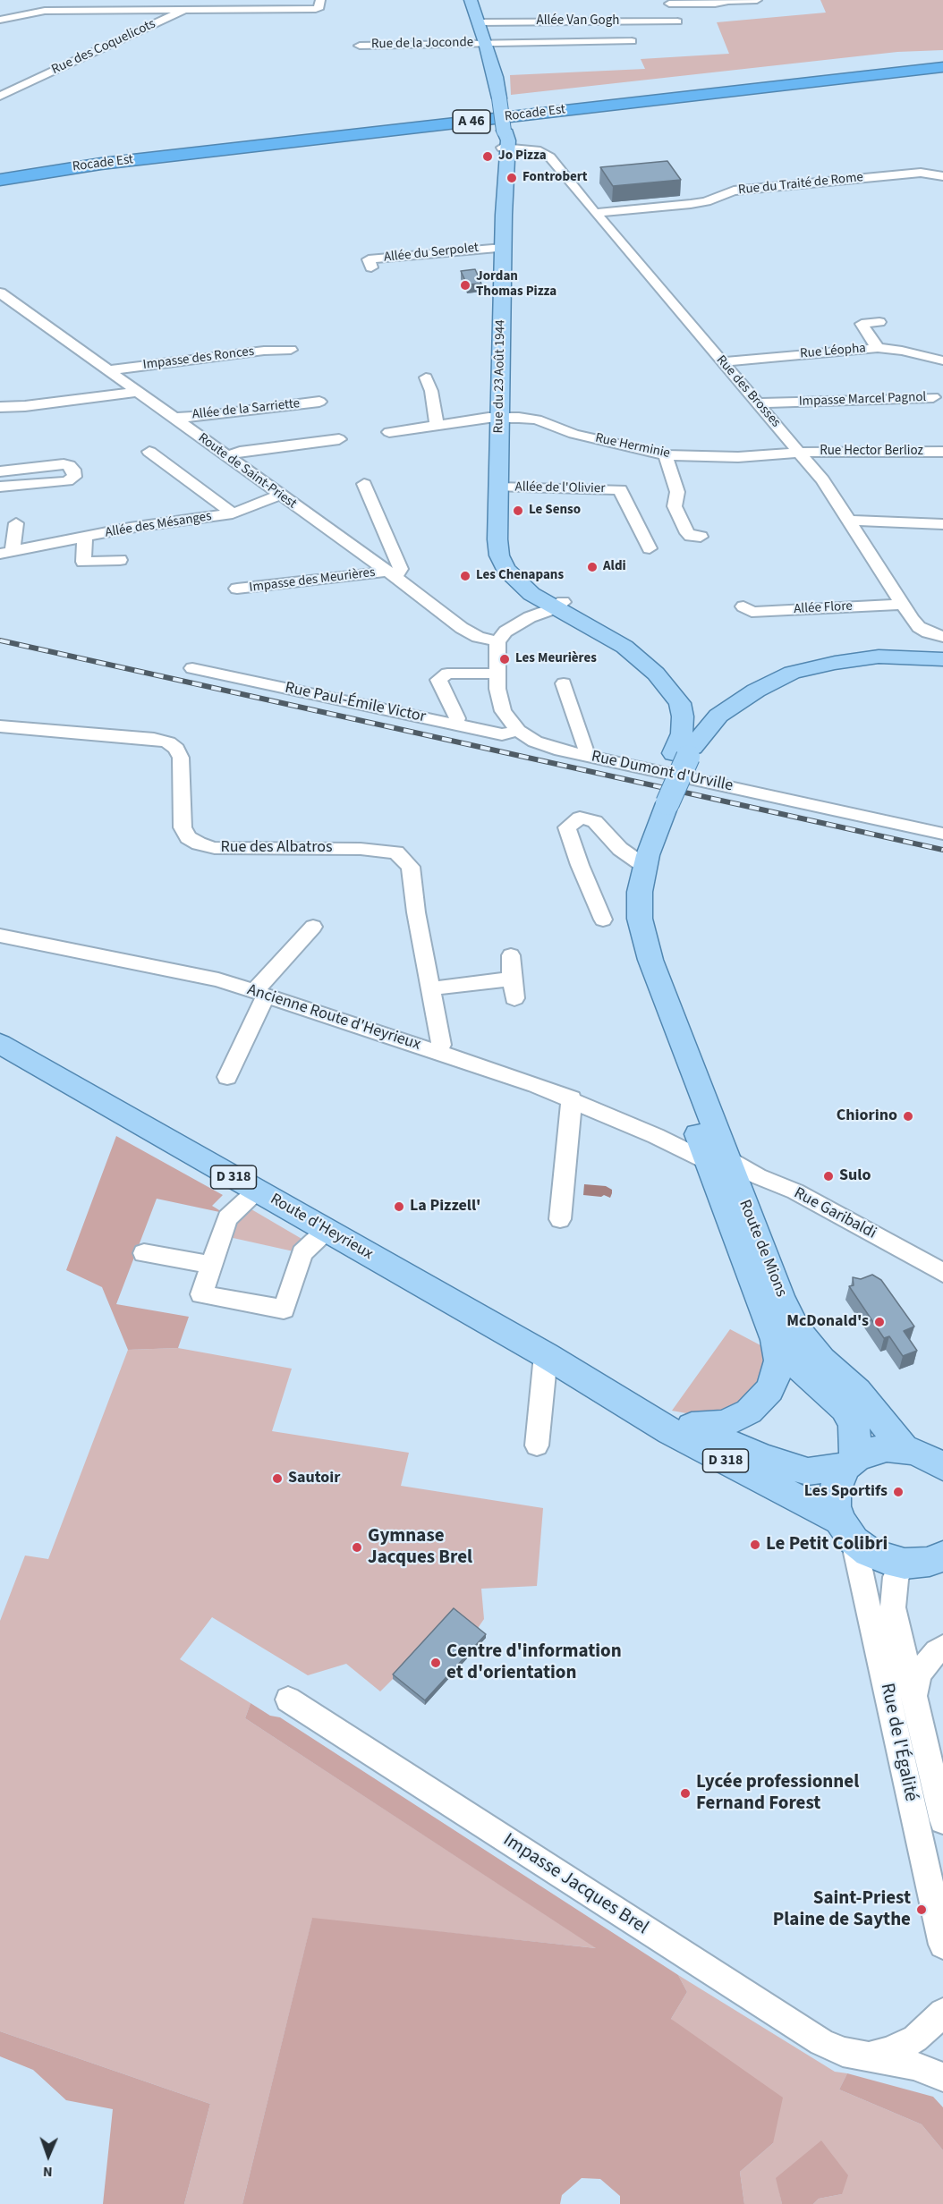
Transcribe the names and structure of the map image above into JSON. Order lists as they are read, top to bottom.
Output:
{
  "streets": {
    "highway": ["Rocade Est", "A 46"],
    "main road": [
      "Rue du 23 Août 1944",
      "D 318",
      "Route d'Heyrieux",
      "Route de Mions"
    ],
    "street": [
      "Allée Van Gogh",
      "Rue de la Joconde",
      "Rue des Coquelicots",
      "Rue du Traité de Rome",
      "Allée du Serpolet",
      "Rue Léopha",
      "Impasse des Ronces",
      "Rue des Brosses",
      "Impasse Marcel Pagnol",
      "Allée de la Sarriette",
      "Rue Herminie",
      "Rue Hector Berlioz",
      "Route de Saint-Priest",
      "Allée de l'Olivier",
      "Allée des Mésanges",
      "Impasse des Meurières",
      "Allée Flore",
      "Rue Paul-Émile Victor",
      "Rue Dumont d'Urville",
      "Rue des Albatros",
      "Ancienne Route d'Heyrieux",
      "Rue Garibaldi",
      "Rue de l'Égalité",
      "Impasse Jacques Brel"
    ]
  },
  "crossings": [
    ["Allée Van Gogh", "Rue du 23 Août 1944"],
    ["Rue de la Joconde", "Rue du 23 Août 1944"],
    ["Rue du Traité de Rome", "Rue des Brosses"],
    ["Allée du Serpolet", "Rue du 23 Août 1944"],
    ["Rue Léopha", "Rue des Brosses"],
    ["Impasse des Ronces", "Route de Saint-Priest"],
    ["Rue du 23 Août 1944", "Rue des Brosses"],
    ["Rue du 23 Août 1944", "Rue Herminie"],
    ["Rue du 23 Août 1944", "Allée de l'Olivier"],
    ["Rue du 23 Août 1944", "Route de Mions"],
    ["Rue des Brosses", "Impasse Marcel Pagnol"],
    ["Rue des Brosses", "Rue Herminie"],
    ["Rue des Brosses", "Rue Hector Berlioz"],
    ["Rue des Brosses", "Allée Flore"],
    ["Allée de la Sarriette", "Route de Saint-Priest"],
    ["Rue Herminie", "Rue Hector Berlioz"],
    ["Route de Saint-Priest", "Allée des Mésanges"],
    ["Route de Saint-Priest", "Impasse des Meurières"],
    ["Route de Saint-Priest", "Rue Dumont d'Urville"],
    ["Rue Paul-Émile Victor", "Rue Dumont d'Urville"],
    ["Rue des Albatros", "Ancienne Route d'Heyrieux"],
    ["Ancienne Route d'Heyrieux", "Rue Garibaldi"],
    ["Ancienne Route d'Heyrieux", "Route de Mions"],
    ["Rue Garibaldi", "Route de Mions"],
    ["Route d'Heyrieux", "Route de Mions"],
    ["Route d'Heyrieux", "Rue de l'Égalité"]
  ],
  "places": [
    "Jo Pizza",
    "Fontrobert",
    "Jordan Thomas Pizza",
    "Le Senso",
    "Aldi",
    "Les Chenapans",
    "Les Meurières",
    "Chiorino",
    "Sulo",
    "La Pizzell'",
    "McDonald's",
    "Sautoir",
    "Les Sportifs",
    "Le Petit Colibri",
    "Gymnase Jacques Brel",
    "Centre d'information et d'orientation",
    "Lycée professionnel Fernand Forest",
    "Saint-Priest Plaine de Saythe"
  ],
  "north": "bottom"
}
